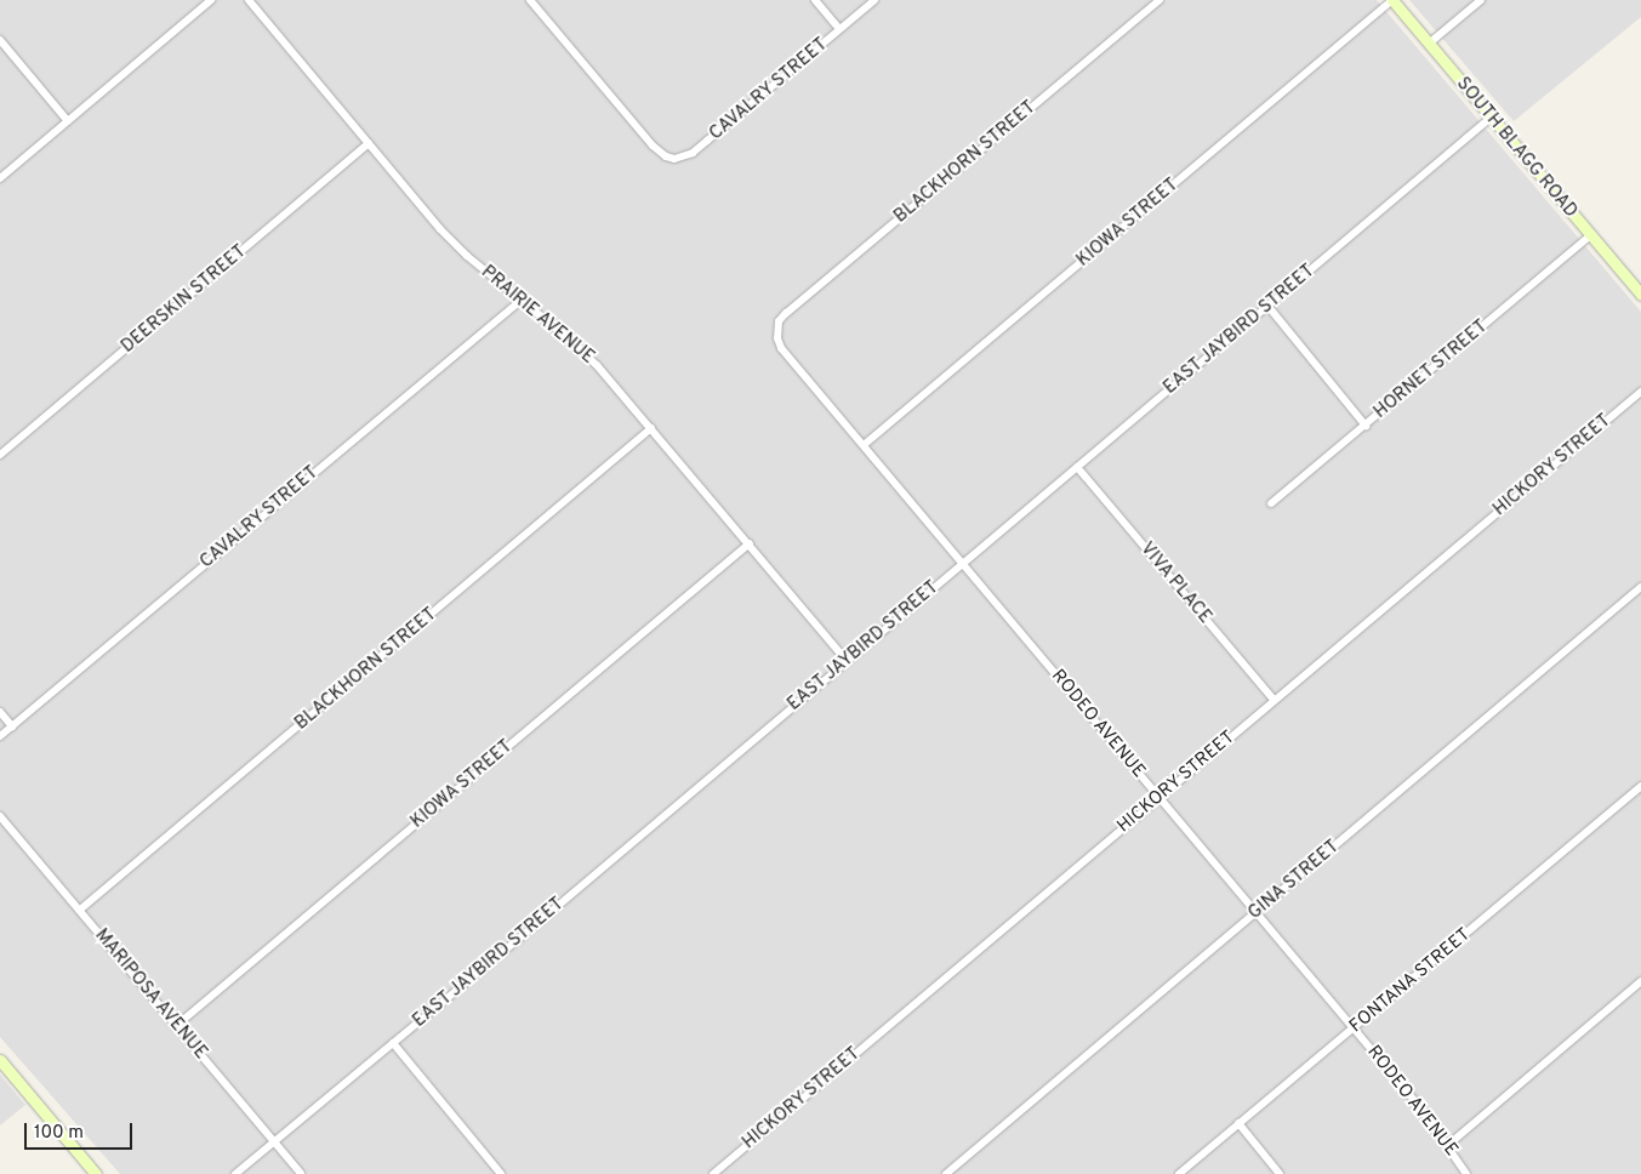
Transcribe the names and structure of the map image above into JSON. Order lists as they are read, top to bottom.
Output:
{
  "streets": {
    "main road": ["SOUTH BLAGG ROAD"],
    "street": [
      "CAVALRY STREET",
      "BLACKHORN STREET",
      "KIOWA STREET",
      "DEERSKIN STREET",
      "PRAIRIE AVENUE",
      "EAST JAYBIRD STREET",
      "HORNET STREET",
      "HICKORY STREET",
      "VIVA PLACE",
      "RODEO AVENUE",
      "GINA STREET",
      "FONTANA STREET",
      "MARIPOSA AVENUE"
    ]
  },
  "crossings": [
    ["CAVALRY STREET", "PRAIRIE AVENUE"],
    ["SOUTH BLAGG ROAD", "KIOWA STREET"],
    ["SOUTH BLAGG ROAD", "EAST JAYBIRD STREET"],
    ["SOUTH BLAGG ROAD", "HORNET STREET"],
    ["BLACKHORN STREET", "PRAIRIE AVENUE"],
    ["BLACKHORN STREET", "RODEO AVENUE"],
    ["BLACKHORN STREET", "MARIPOSA AVENUE"],
    ["KIOWA STREET", "PRAIRIE AVENUE"],
    ["KIOWA STREET", "RODEO AVENUE"],
    ["KIOWA STREET", "MARIPOSA AVENUE"],
    ["DEERSKIN STREET", "PRAIRIE AVENUE"],
    ["PRAIRIE AVENUE", "EAST JAYBIRD STREET"],
    ["EAST JAYBIRD STREET", "VIVA PLACE"],
    ["EAST JAYBIRD STREET", "RODEO AVENUE"],
    ["EAST JAYBIRD STREET", "MARIPOSA AVENUE"],
    ["HICKORY STREET", "VIVA PLACE"],
    ["HICKORY STREET", "RODEO AVENUE"],
    ["RODEO AVENUE", "GINA STREET"],
    ["RODEO AVENUE", "FONTANA STREET"]
  ],
  "scale_bar": "100 m"
}
